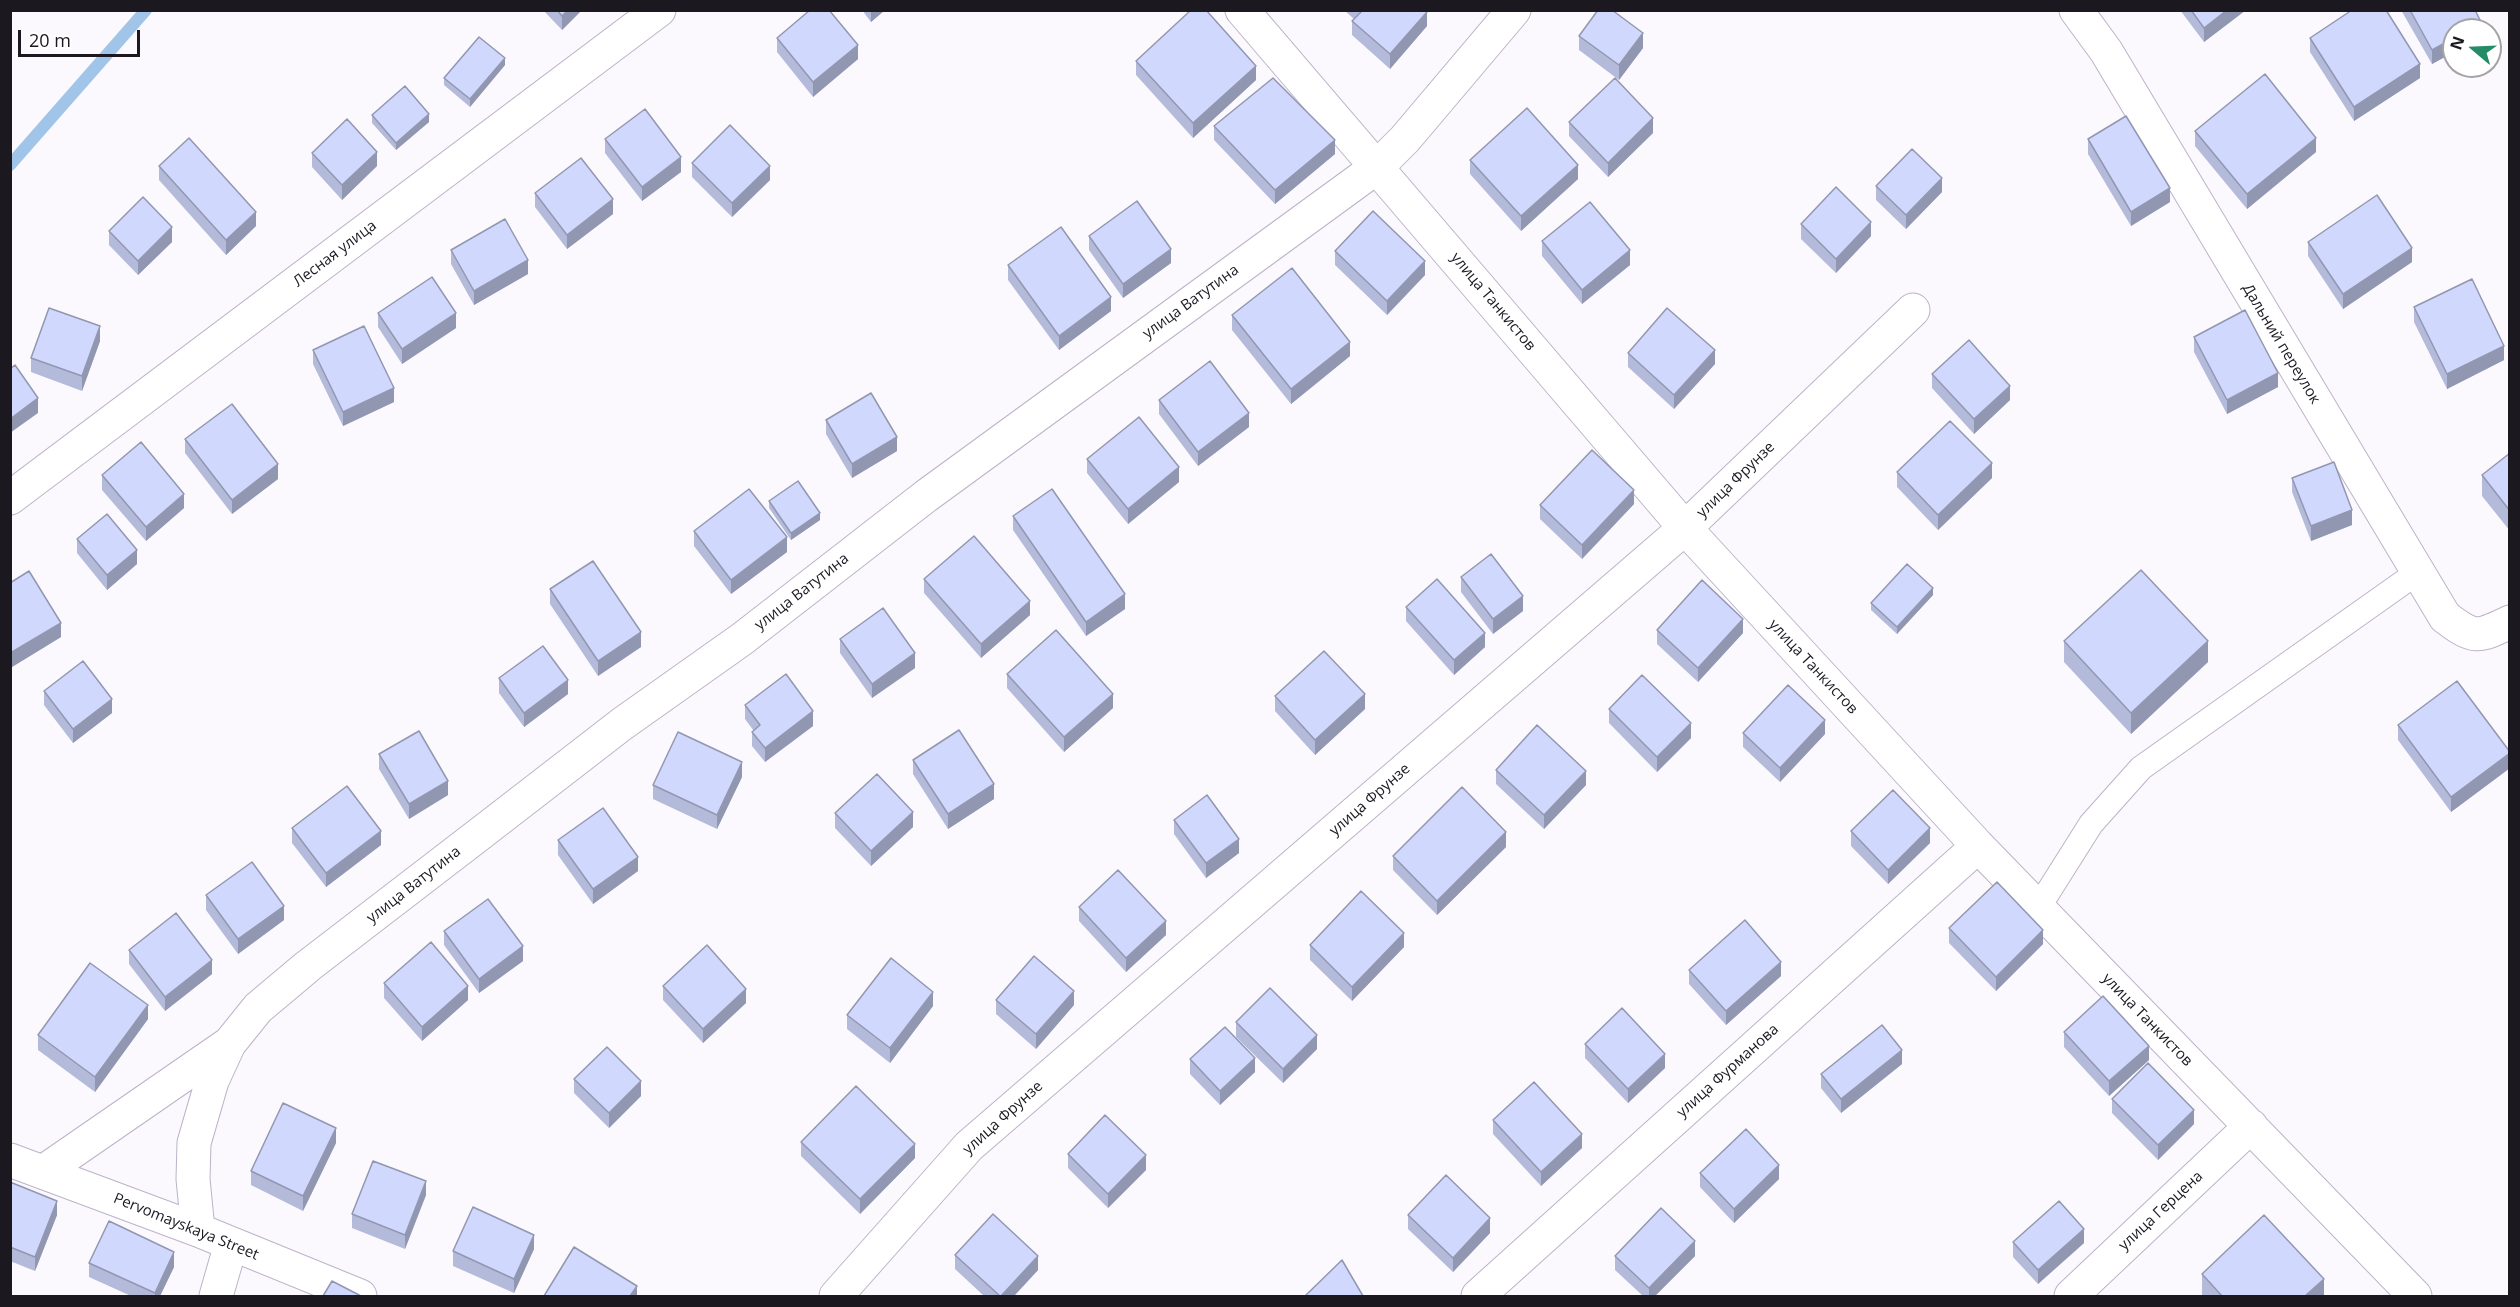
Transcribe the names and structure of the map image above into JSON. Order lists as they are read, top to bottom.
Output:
{
  "streets": {
    "street": [
      "Лесная улица",
      "улица Ватутина",
      "улица Танкистов",
      "Дальний переулок",
      "улица Фрунзе",
      "улица Фурманова",
      "улица Герцена",
      "Pervomayskaya Street"
    ]
  },
  "crossings": [
    ["улица Ватутина", "улица Танкистов"],
    ["улица Ватутина", "Pervomayskaya Street"],
    ["улица Танкистов", "улица Фрунзе"],
    ["улица Танкистов", "улица Фурманова"],
    ["улица Танкистов", "улица Герцена"]
  ],
  "scale_bar": "20 m",
  "north": "left"
}
